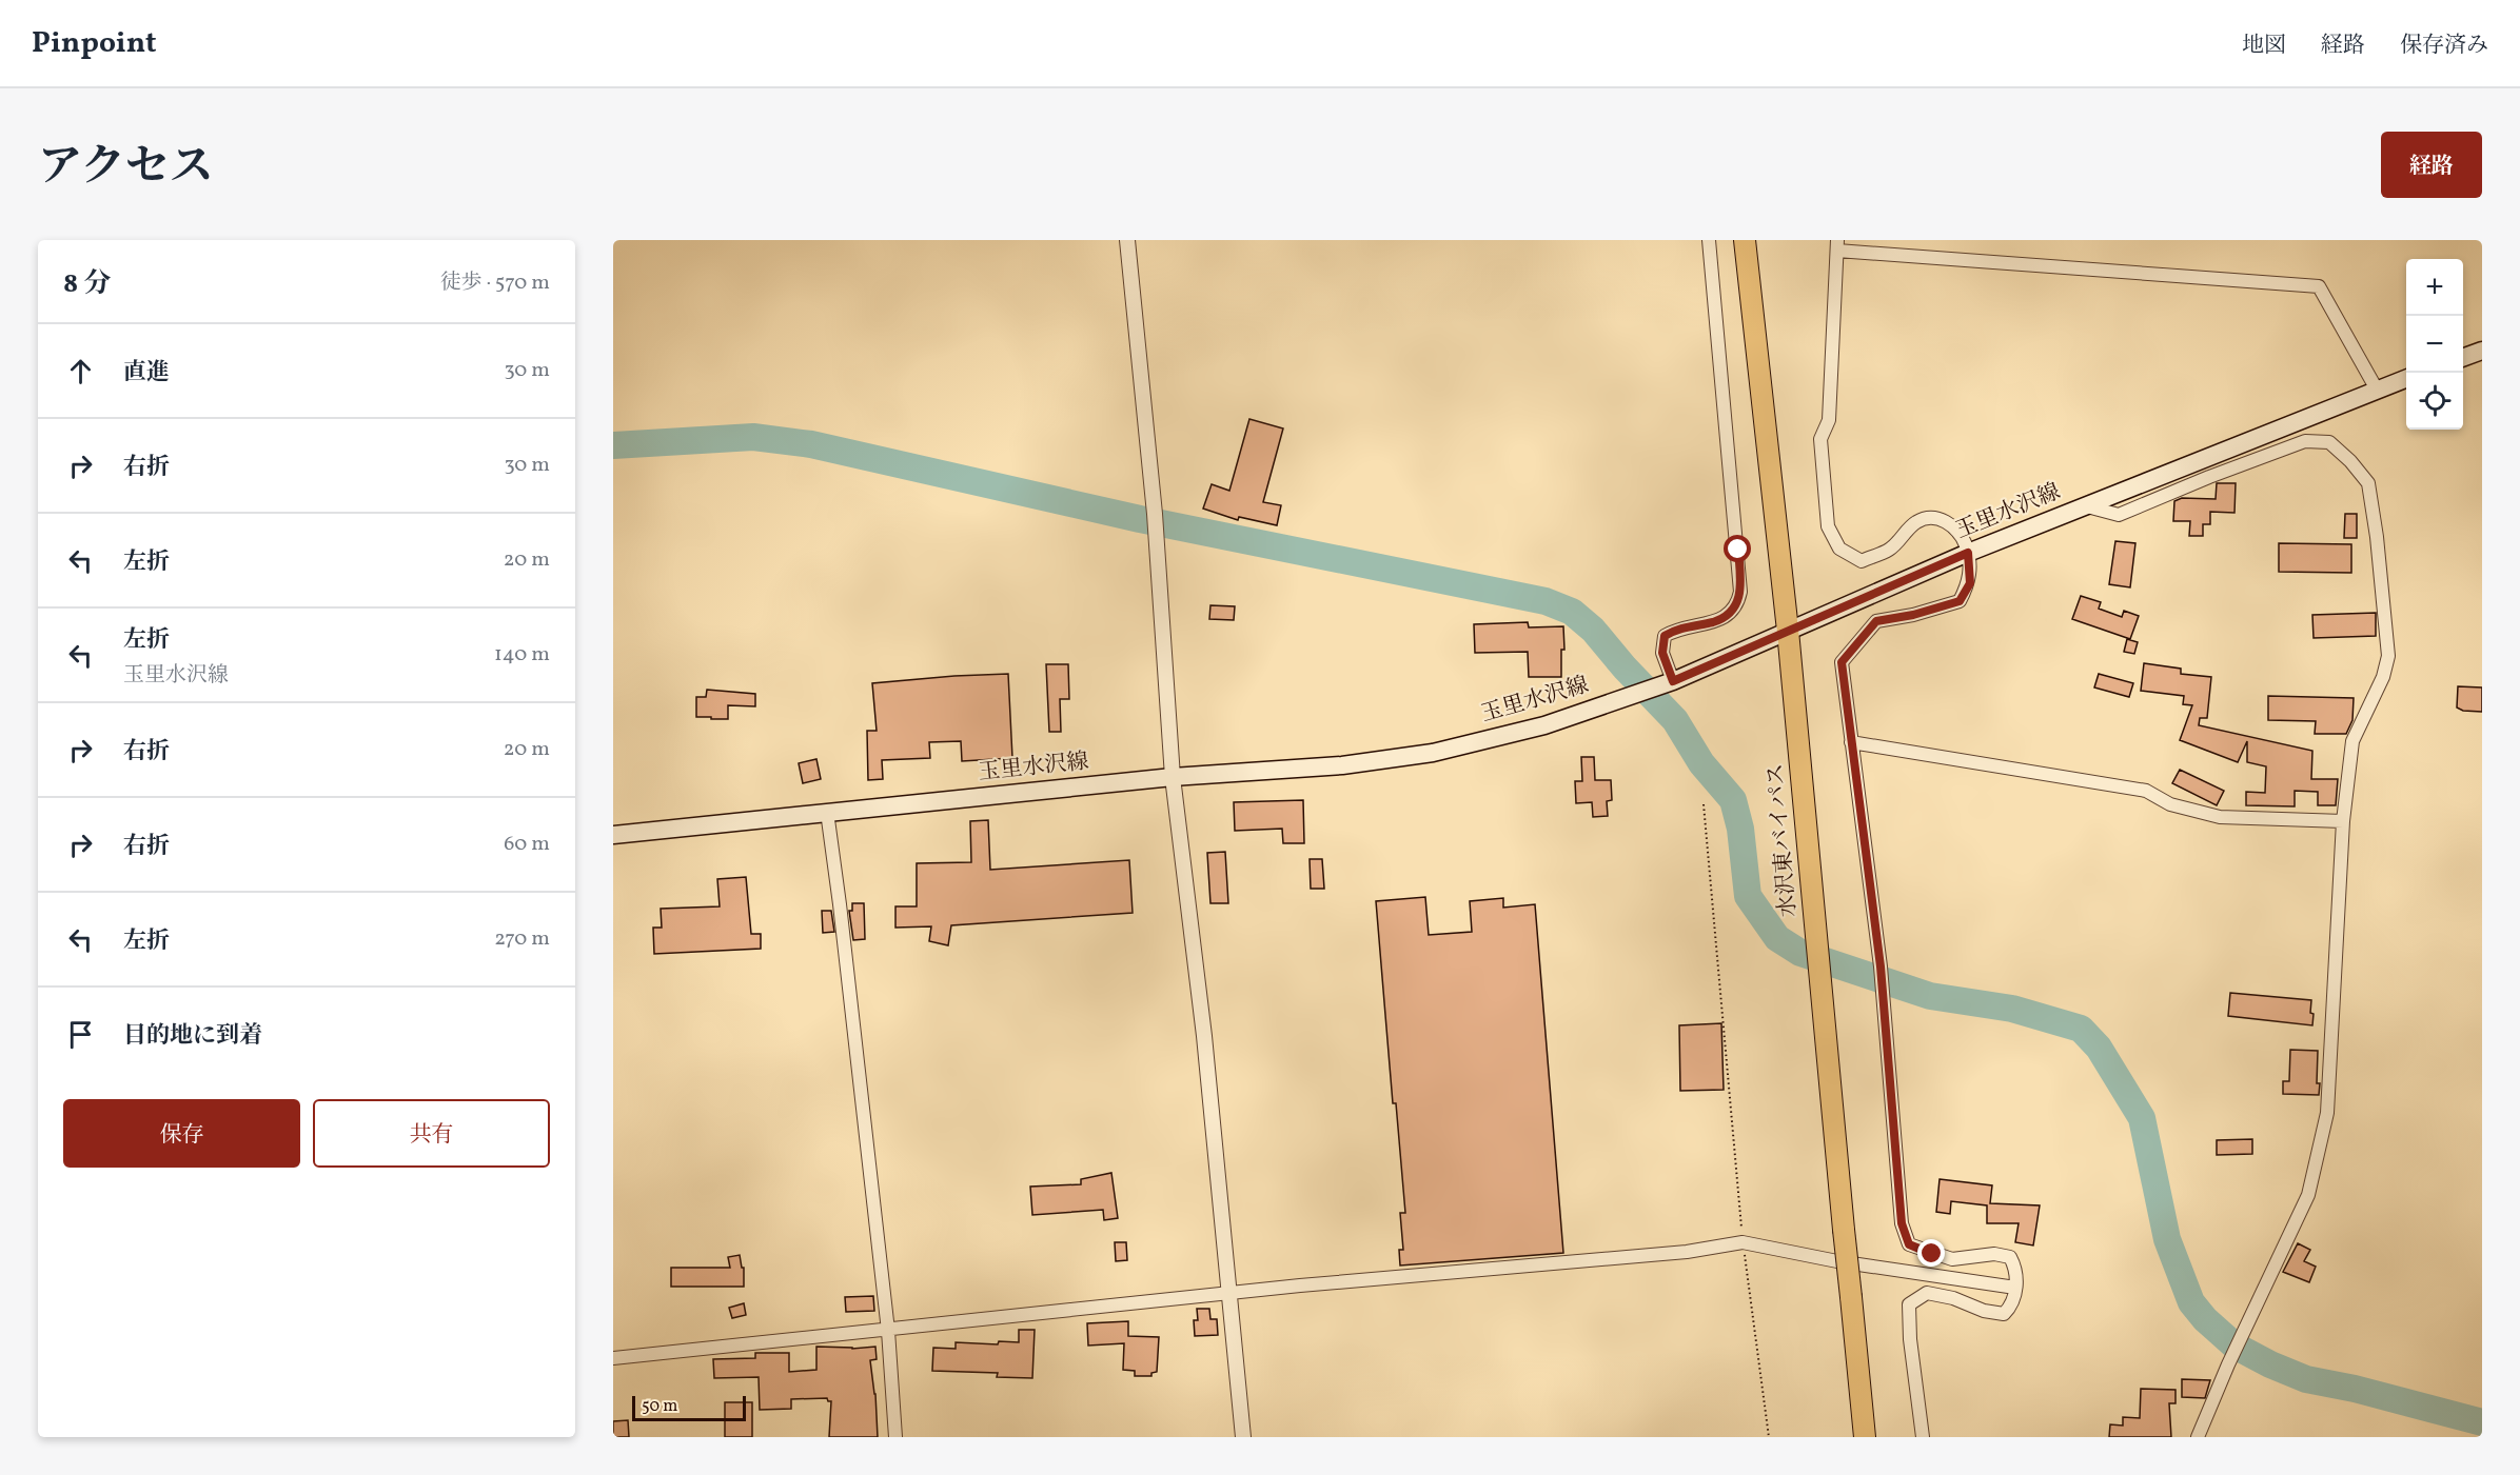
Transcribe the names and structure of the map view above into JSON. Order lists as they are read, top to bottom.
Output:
{
  "streets": {
    "highway": ["水沢東バイパス"],
    "main road": ["玉里水沢線"]
  },
  "crossings": [
    ["玉里水沢線", "水沢東バイパス"]
  ],
  "scale_bar": "50 m",
  "page": {
    "header": "Pinpoint",
    "nav": ["地図", "経路", "保存済み"],
    "title": "アクセス",
    "buttons": [
      "経路",
      ["保存", "共有"]
    ],
    "heading": ["8 分", "徒歩 · 570 m"],
    "map_buttons": ["+", "−"],
    "list": [
      ["直進", "30 m"],
      ["右折", "30 m"],
      ["左折", "20 m"],
      ["左折", "玉里水沢線", "140 m"],
      ["右折", "20 m"],
      ["右折", "60 m"],
      ["左折", "270 m"],
      "目的地に到着"
    ],
    "scale": "50 m"
  }
}
